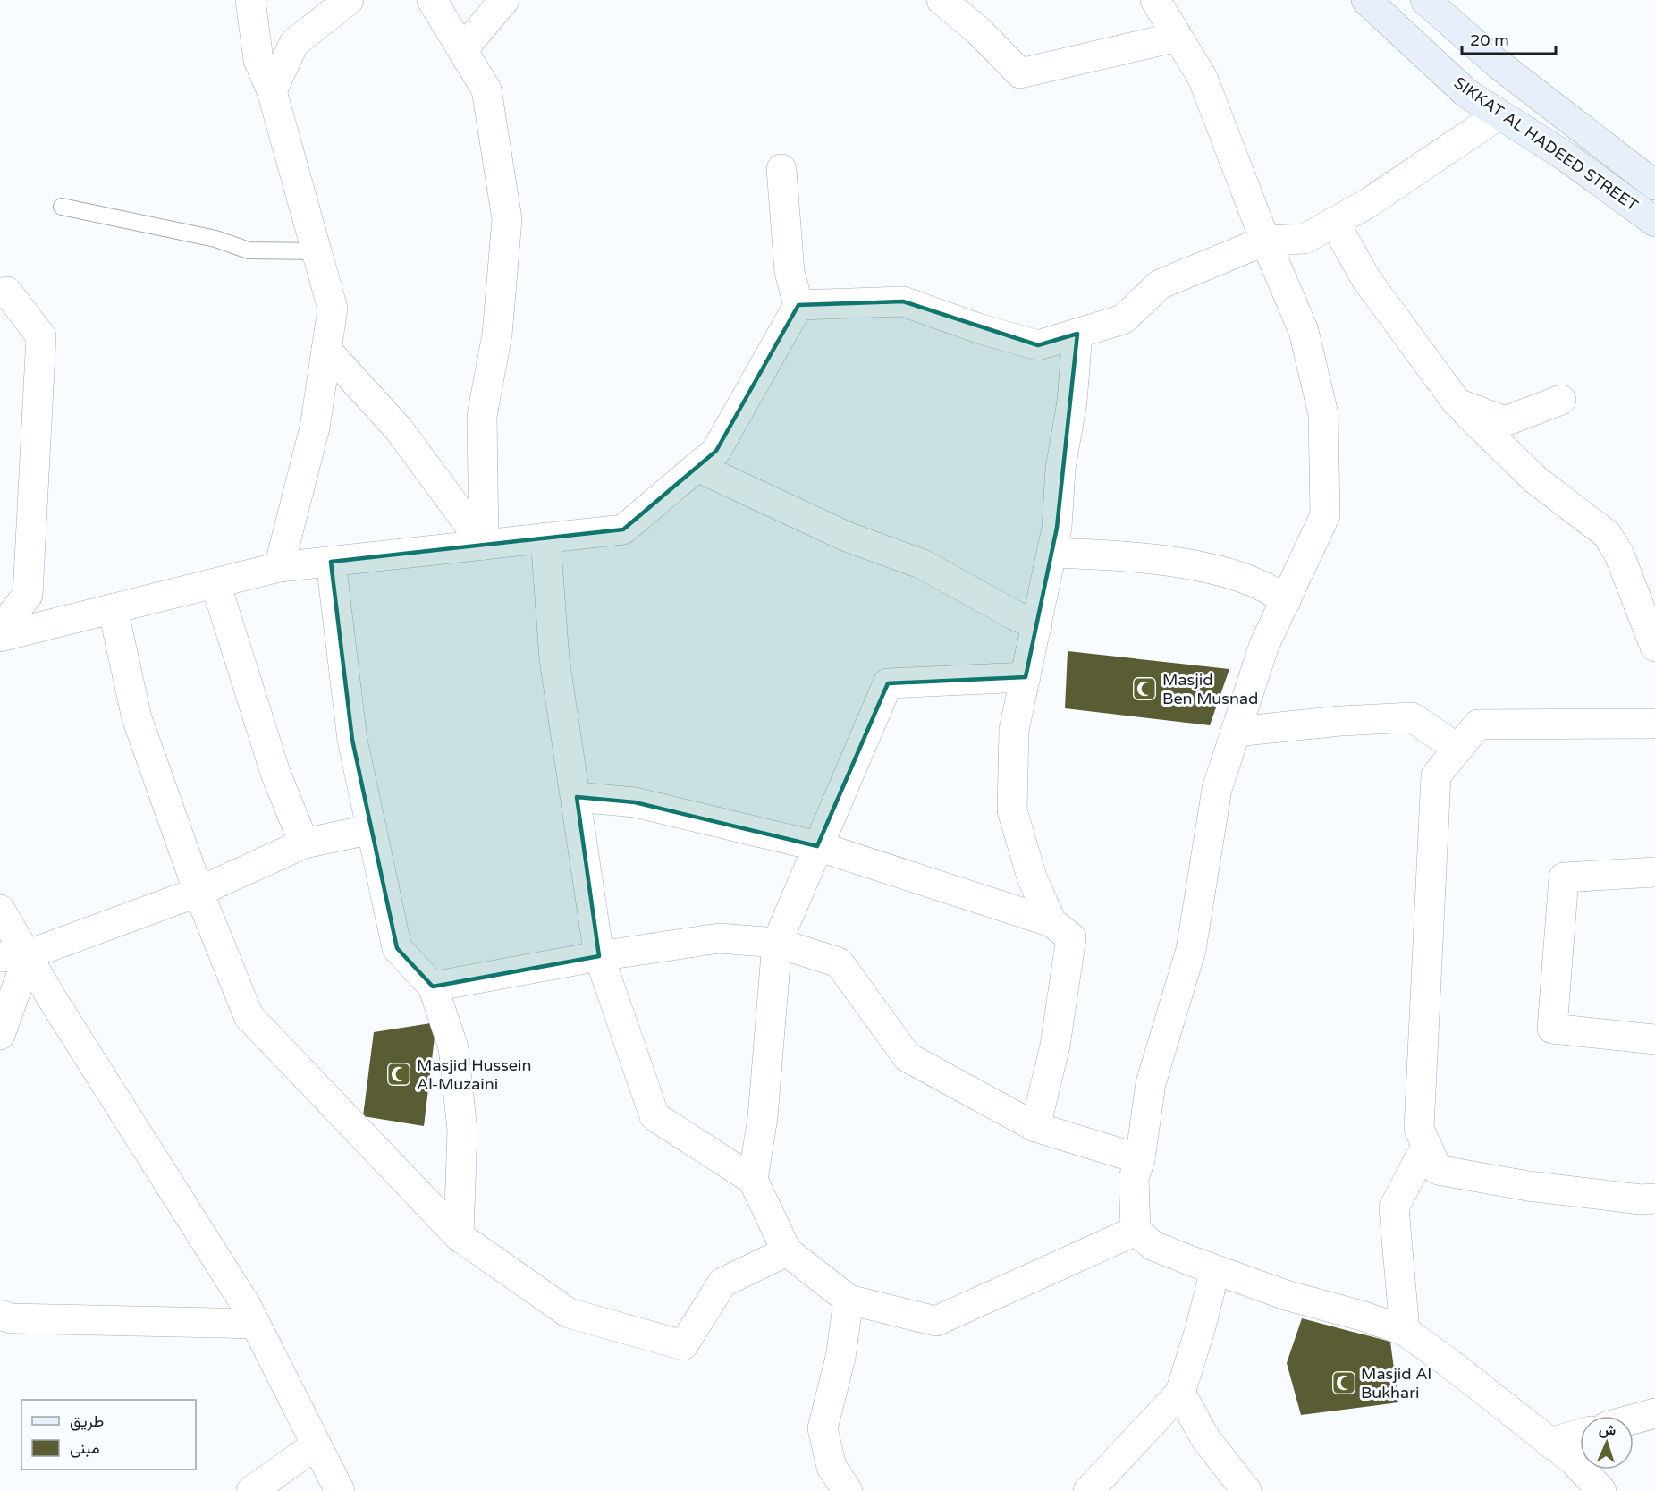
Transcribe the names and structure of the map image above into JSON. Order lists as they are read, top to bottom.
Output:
{
  "streets": {
    "main road": ["SIKKAT AL HADEED STREET"]
  },
  "places": {
    "mosque": ["Masjid Ben Musnad", "Masjid Hussein Al-Muzaini", "Masjid Al Bukhari"]
  },
  "legend": ["طريق", "مبنى"],
  "scale_bar": "20 m",
  "north": "top"
}
